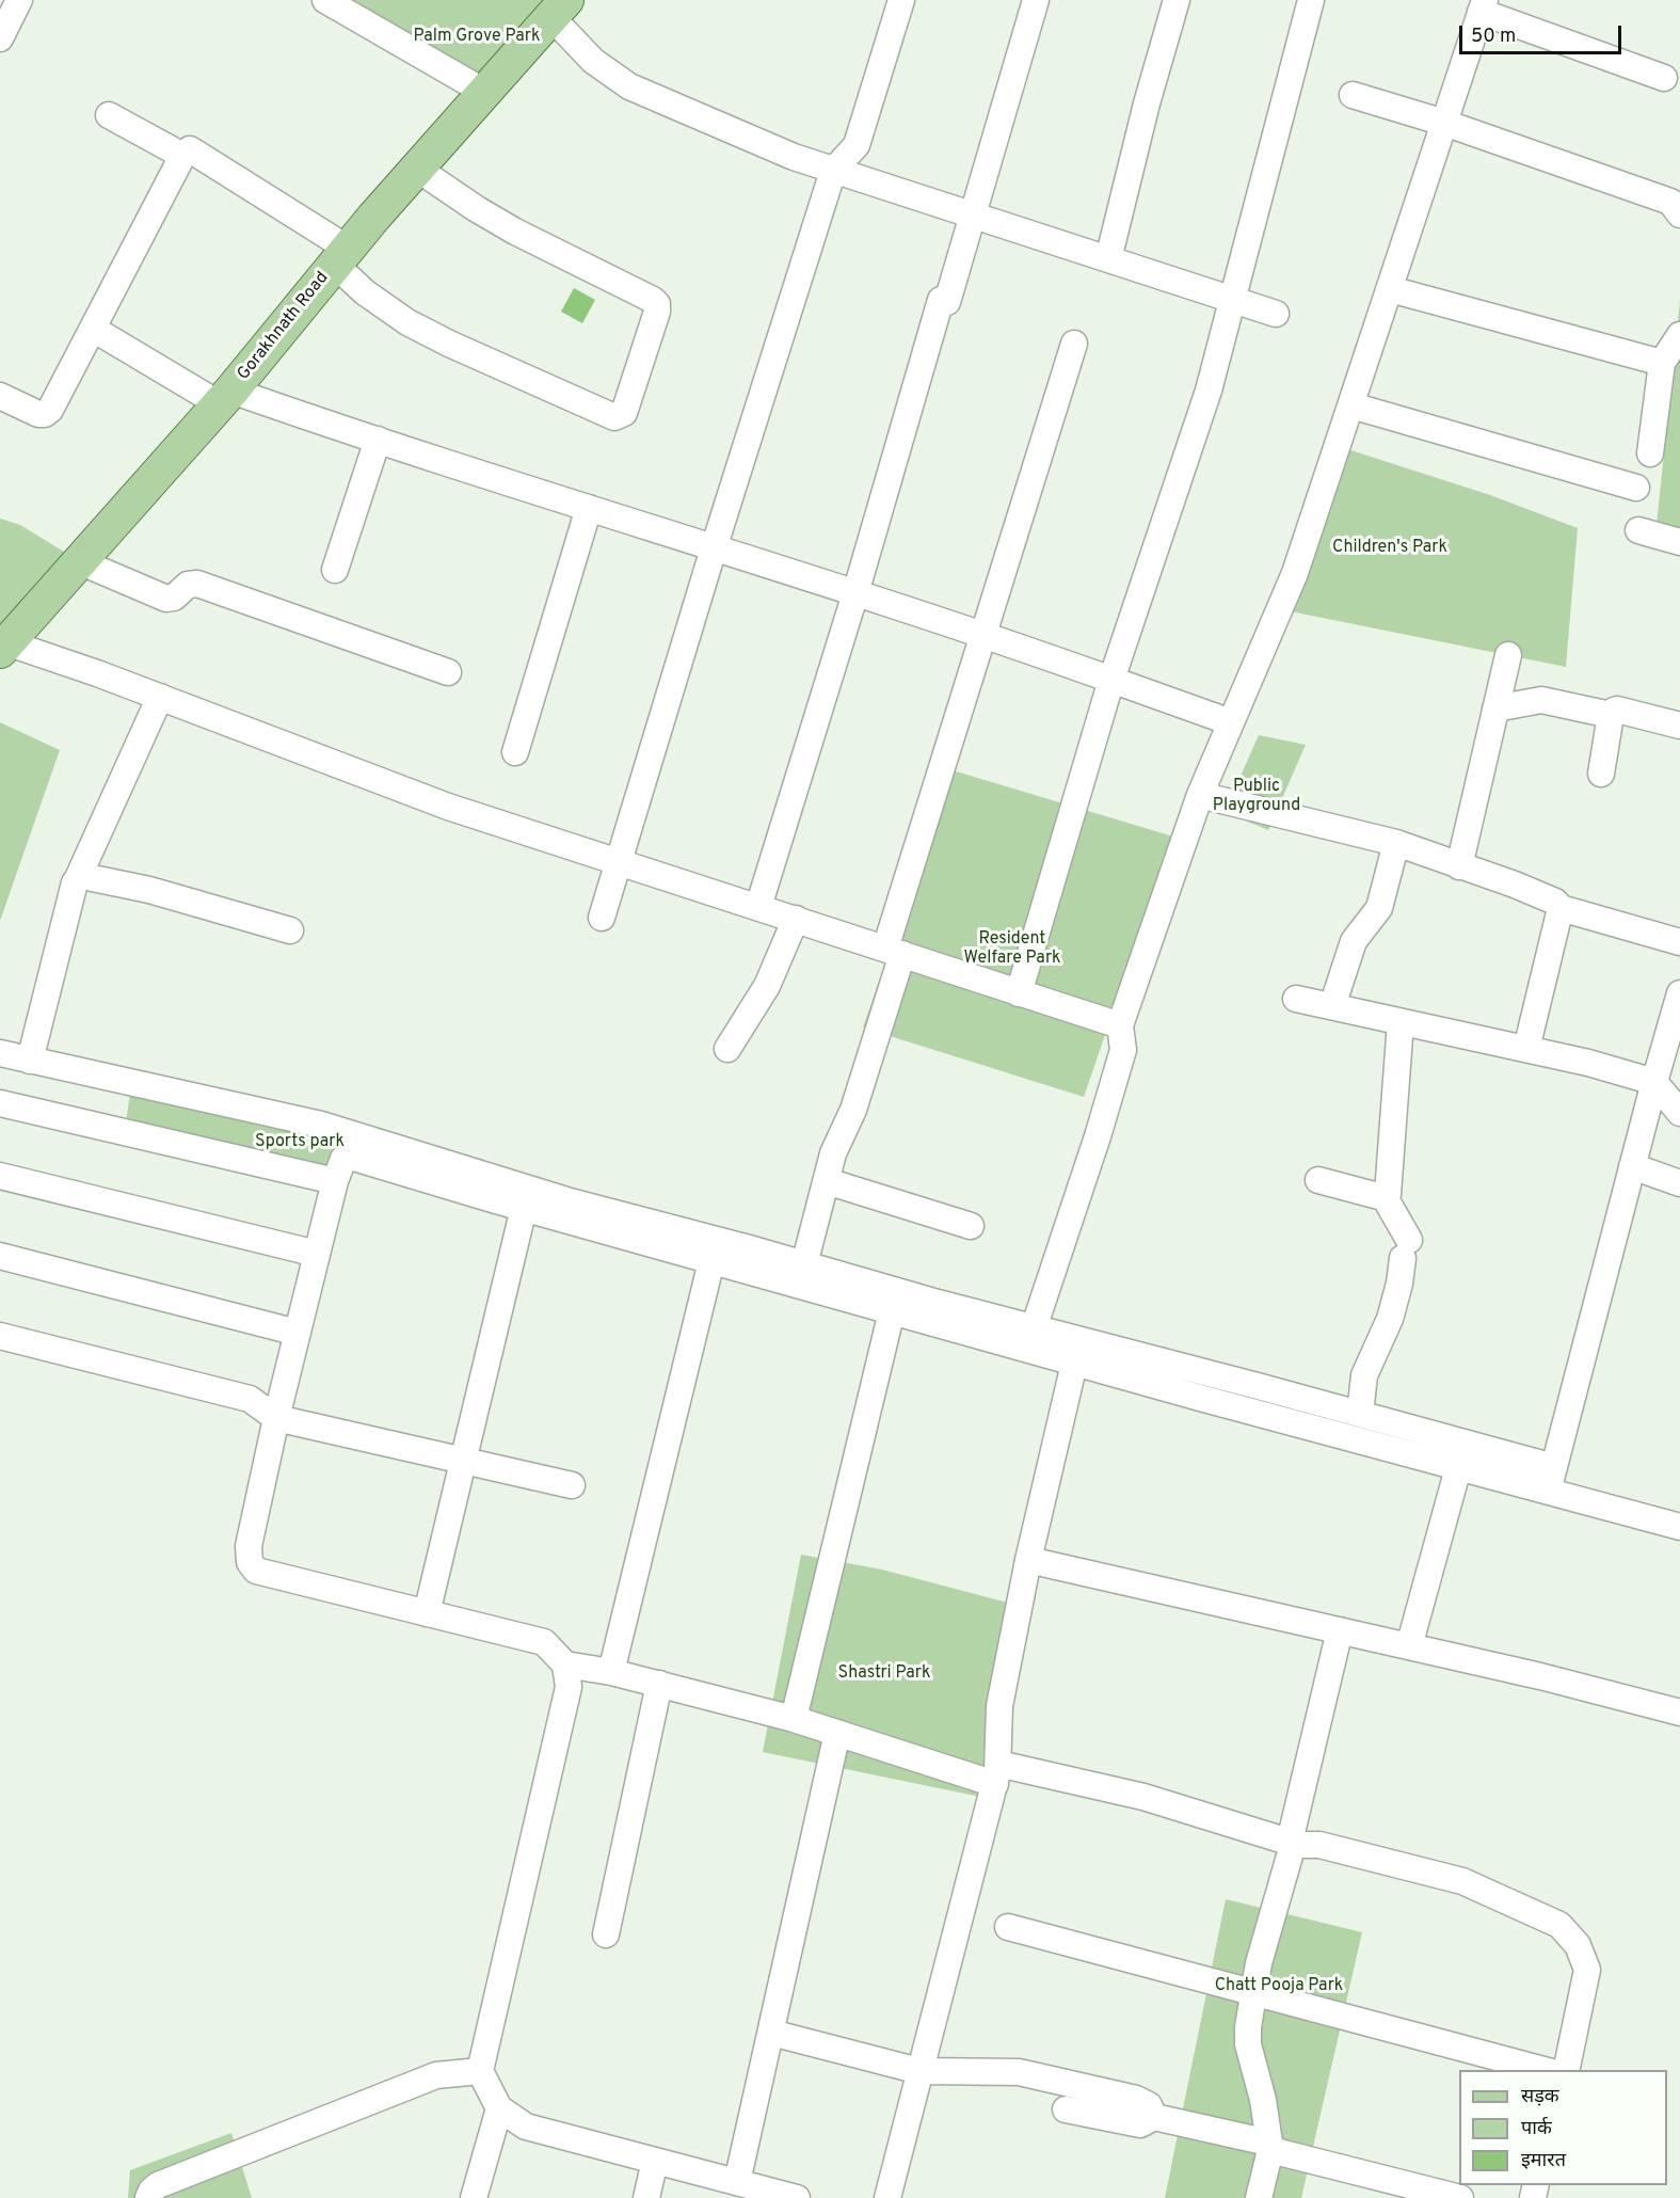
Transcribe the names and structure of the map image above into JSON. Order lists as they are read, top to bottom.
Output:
{
  "streets": {
    "main road": ["Gorakhnath Road"]
  },
  "parks": [
    "Palm Grove Park",
    "Children's Park",
    "Public Playground",
    "Resident Welfare Park",
    "Sports park",
    "Shastri Park",
    "Chatt Pooja Park"
  ],
  "legend": ["सड़क", "पार्क", "इमारत"],
  "scale_bar": "50 m"
}
